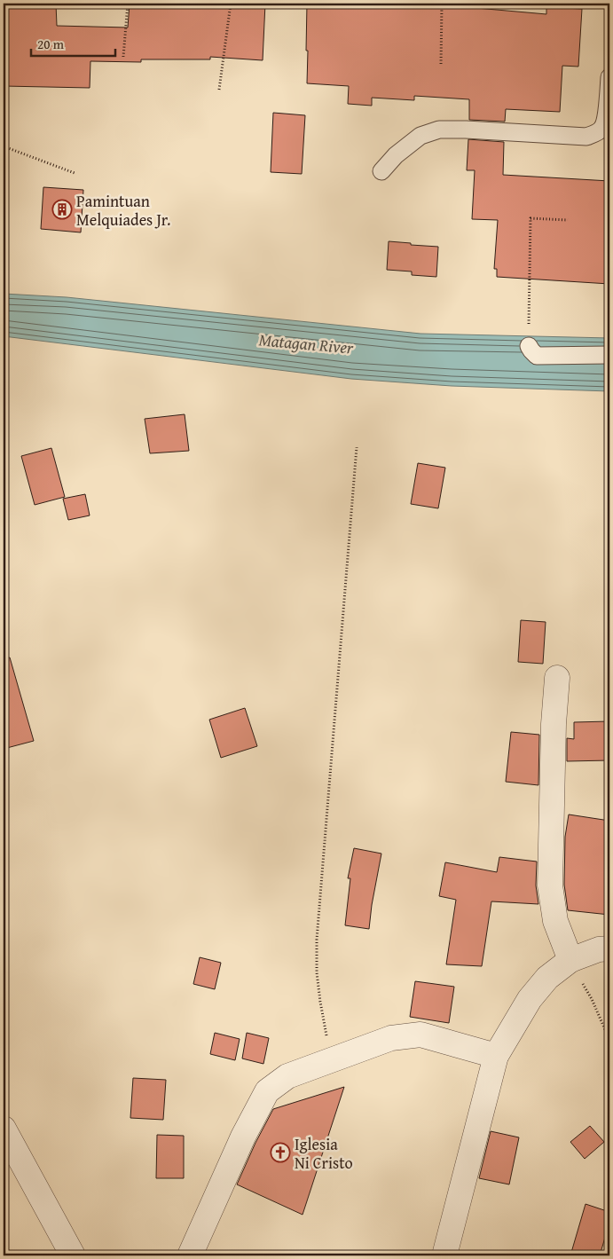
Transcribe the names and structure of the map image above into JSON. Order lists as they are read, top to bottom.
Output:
{
  "water": ["Matagan River"],
  "places": {
    "building": ["Pamintuan Melquiades Jr."],
    "church": ["Iglesia Ni Cristo"]
  },
  "scale_bar": "20 m"
}
